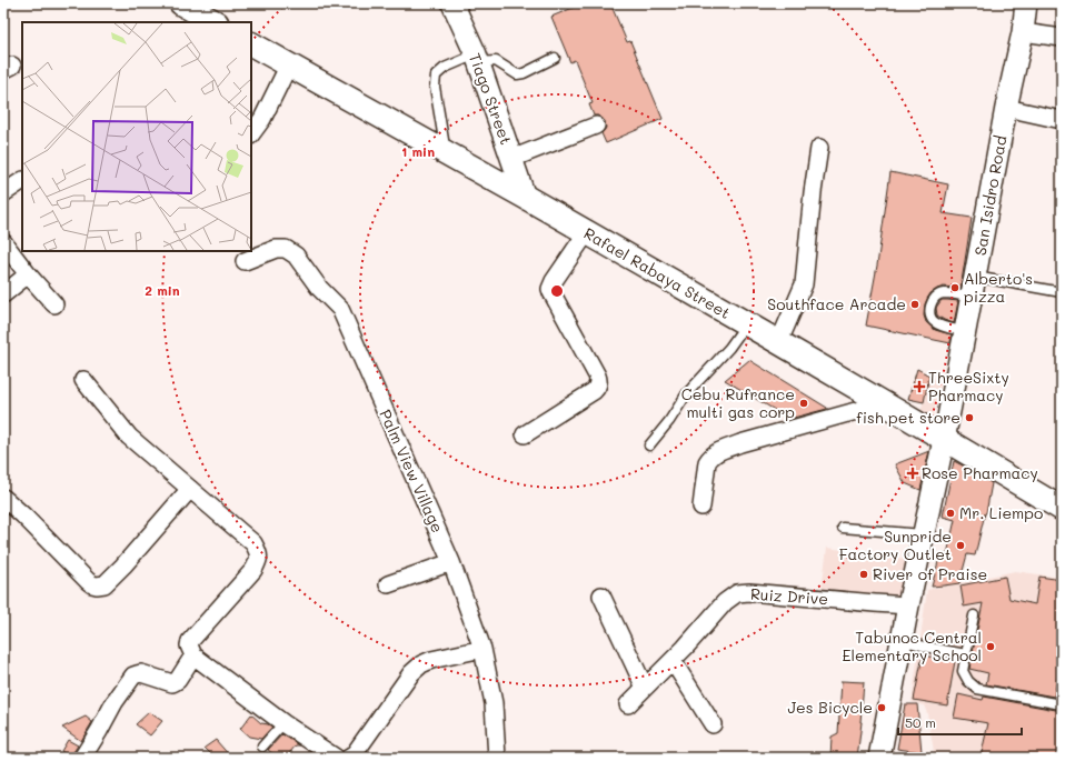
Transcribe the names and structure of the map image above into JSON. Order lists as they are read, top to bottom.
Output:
{
  "streets": {
    "main road": ["Rafael Rabaya Street"],
    "street": [
      "Tiago Street",
      "San Isidro Road",
      "Palm View Village",
      "Ruiz Drive"
    ]
  },
  "crossings": [
    ["Tiago Street", "Rafael Rabaya Street"],
    ["San Isidro Road", "Rafael Rabaya Street"],
    ["San Isidro Road", "Ruiz Drive"]
  ],
  "places": {
    "other": [
      "Alberto's pizza",
      "Southface Arcade",
      "Cebu Rufrance multi gas corp",
      "fish pet store",
      "Mr. Liempo",
      "Sunpride Factory Outlet",
      "River of Praise",
      "Tabunoc Central Elementary School",
      "Jes Bicycle"
    ],
    "health": ["ThreeSixty Pharmacy", "Rose Pharmacy"]
  },
  "scale_bar": "50 m",
  "rings": ["1 min", "2 min"]
}
